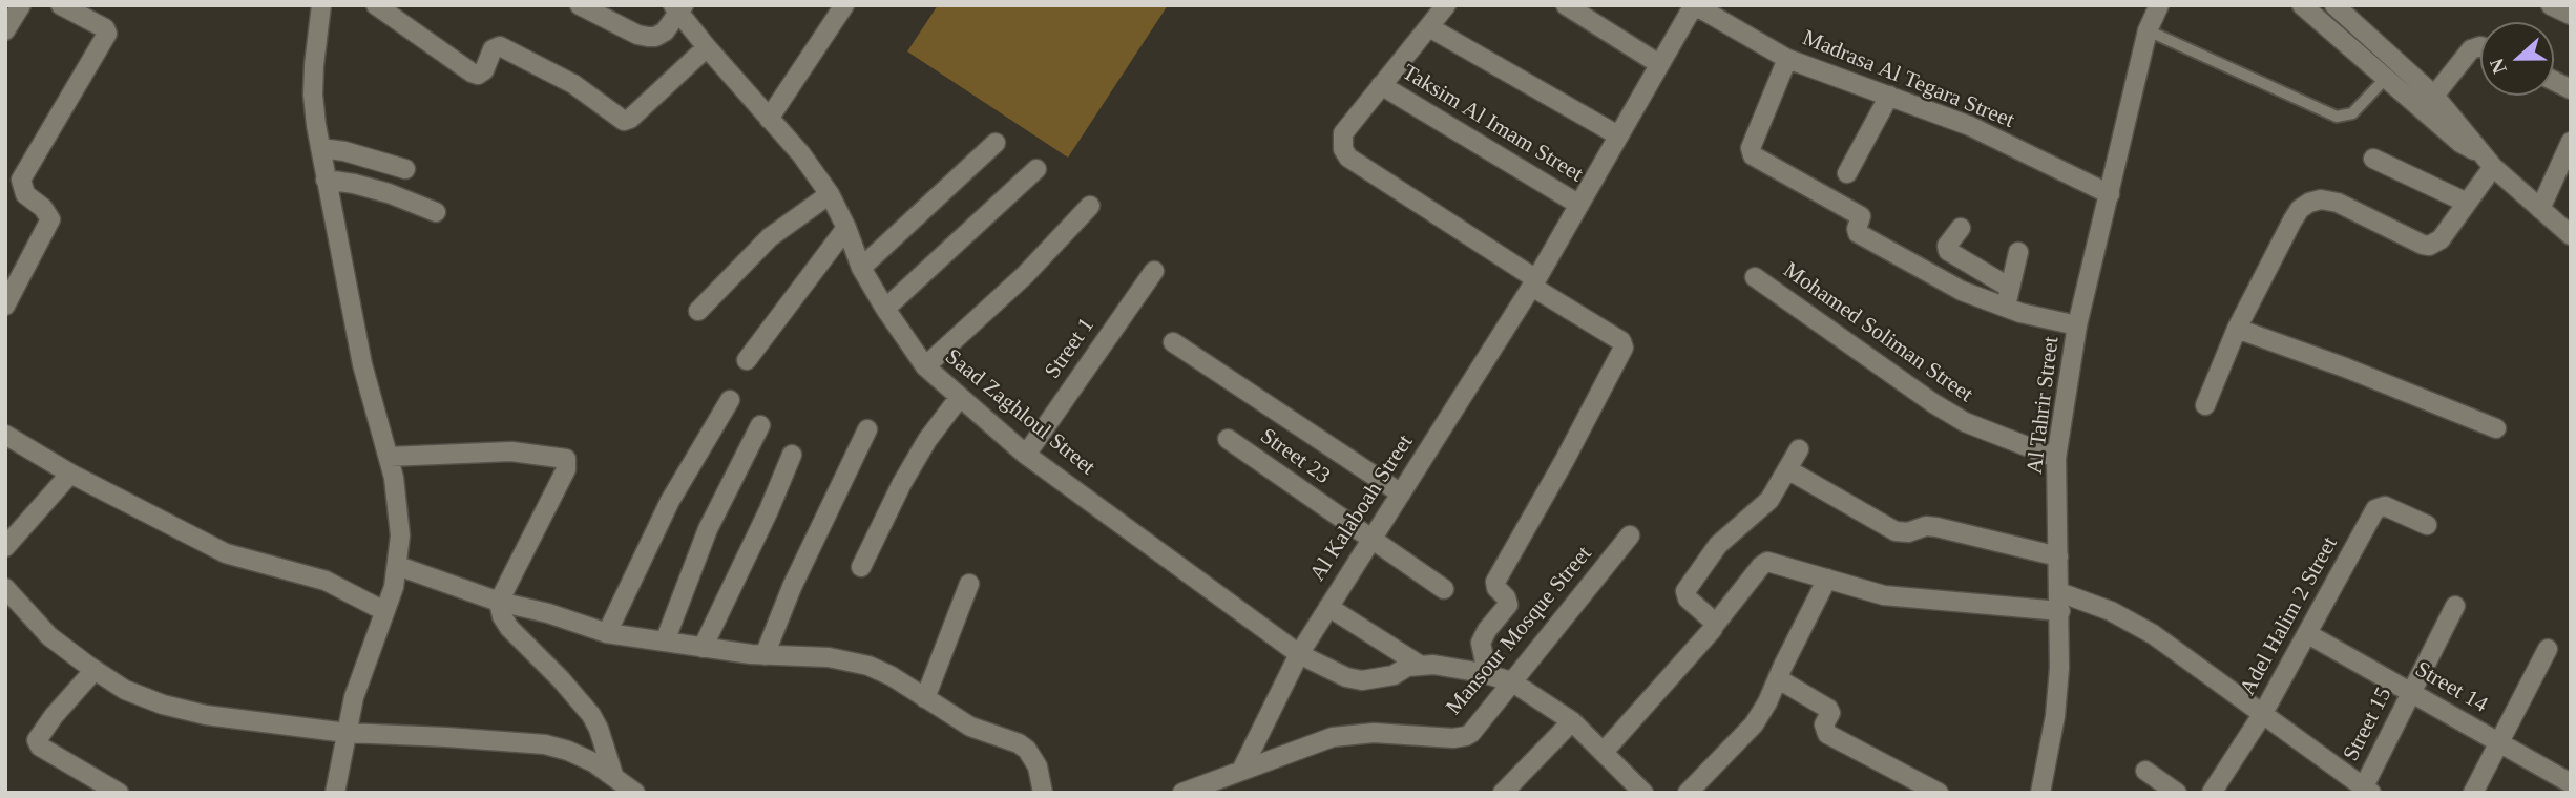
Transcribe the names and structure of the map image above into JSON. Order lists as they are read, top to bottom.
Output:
{
  "streets": {
    "street": [
      "Madrasa Al Tegara Street",
      "Taksim Al Imam Street",
      "Mohamed Soliman Street",
      "Street 1",
      "Al Tahrir Street",
      "Saad Zaghloul Street",
      "Street 23",
      "Al Kalaboah Street",
      "Adel Halim 2 Street",
      "Mansour Mosque Street",
      "Street 14",
      "Street 15"
    ]
  },
  "crossings": [
    ["Madrasa Al Tegara Street", "Taksim Al Imam Street"],
    ["Madrasa Al Tegara Street", "Al Tahrir Street"],
    ["Madrasa Al Tegara Street", "Al Kalaboah Street"],
    ["Mohamed Soliman Street", "Al Tahrir Street"],
    ["Street 1", "Saad Zaghloul Street"],
    ["Saad Zaghloul Street", "Al Kalaboah Street"],
    ["Street 23", "Al Kalaboah Street"],
    ["Al Kalaboah Street", "Mansour Mosque Street"],
    ["Adel Halim 2 Street", "Street 14"],
    ["Street 14", "Street 15"]
  ],
  "north": "left"
}
